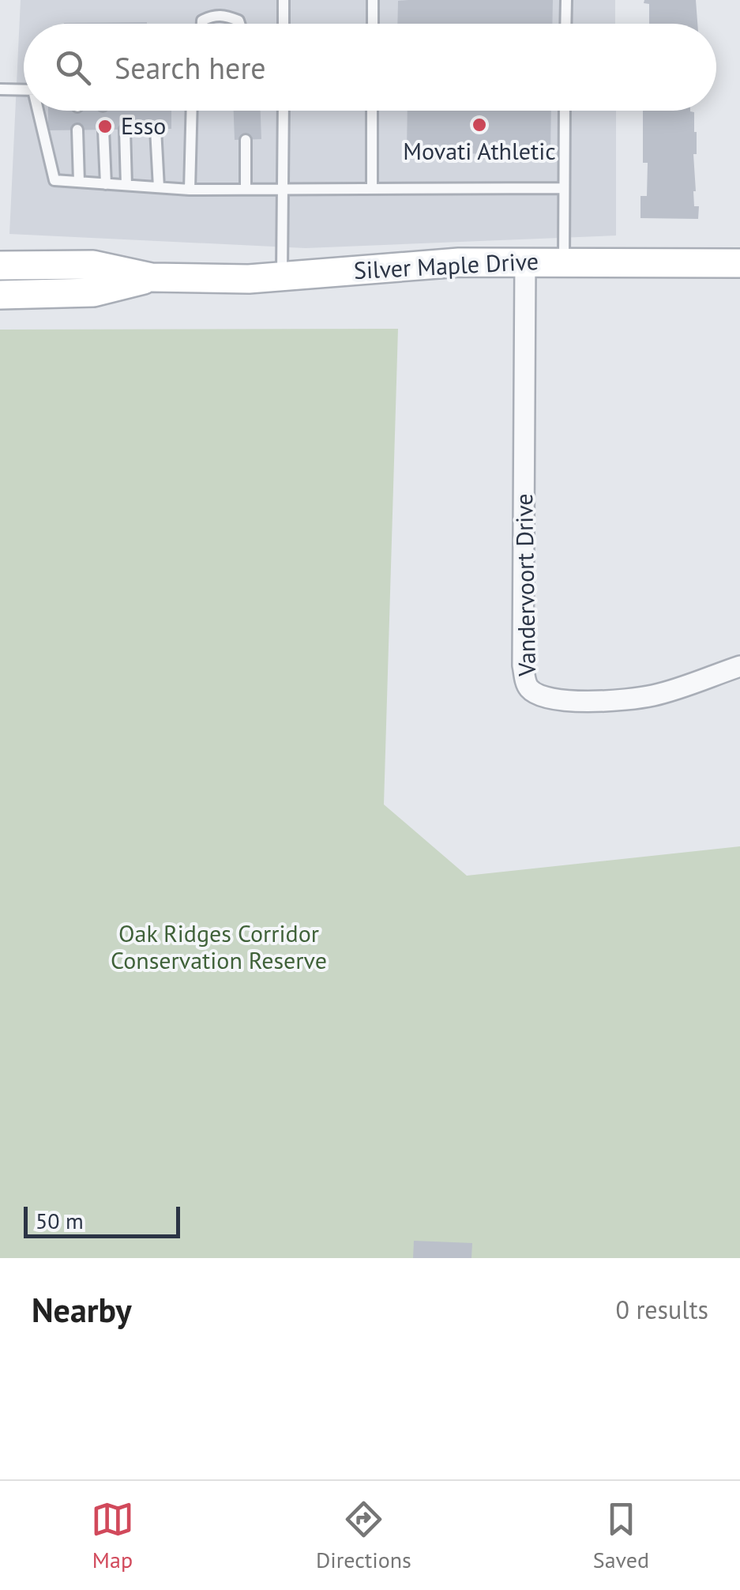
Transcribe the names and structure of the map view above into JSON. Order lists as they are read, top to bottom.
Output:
{
  "streets": {
    "street": ["Silver Maple Drive", "Vandervoort Drive"]
  },
  "crossings": [
    ["Silver Maple Drive", "Vandervoort Drive"]
  ],
  "parks": ["Oak Ridges Corridor Conservation Reserve"],
  "places": ["Movati Athletic", "Esso"],
  "scale_bar": "50 m",
  "page": {
    "search": "Search here",
    "scale": "50 m",
    "heading": ["Nearby", "0 results"],
    "nav": ["Map", "Directions", "Saved"]
  }
}
